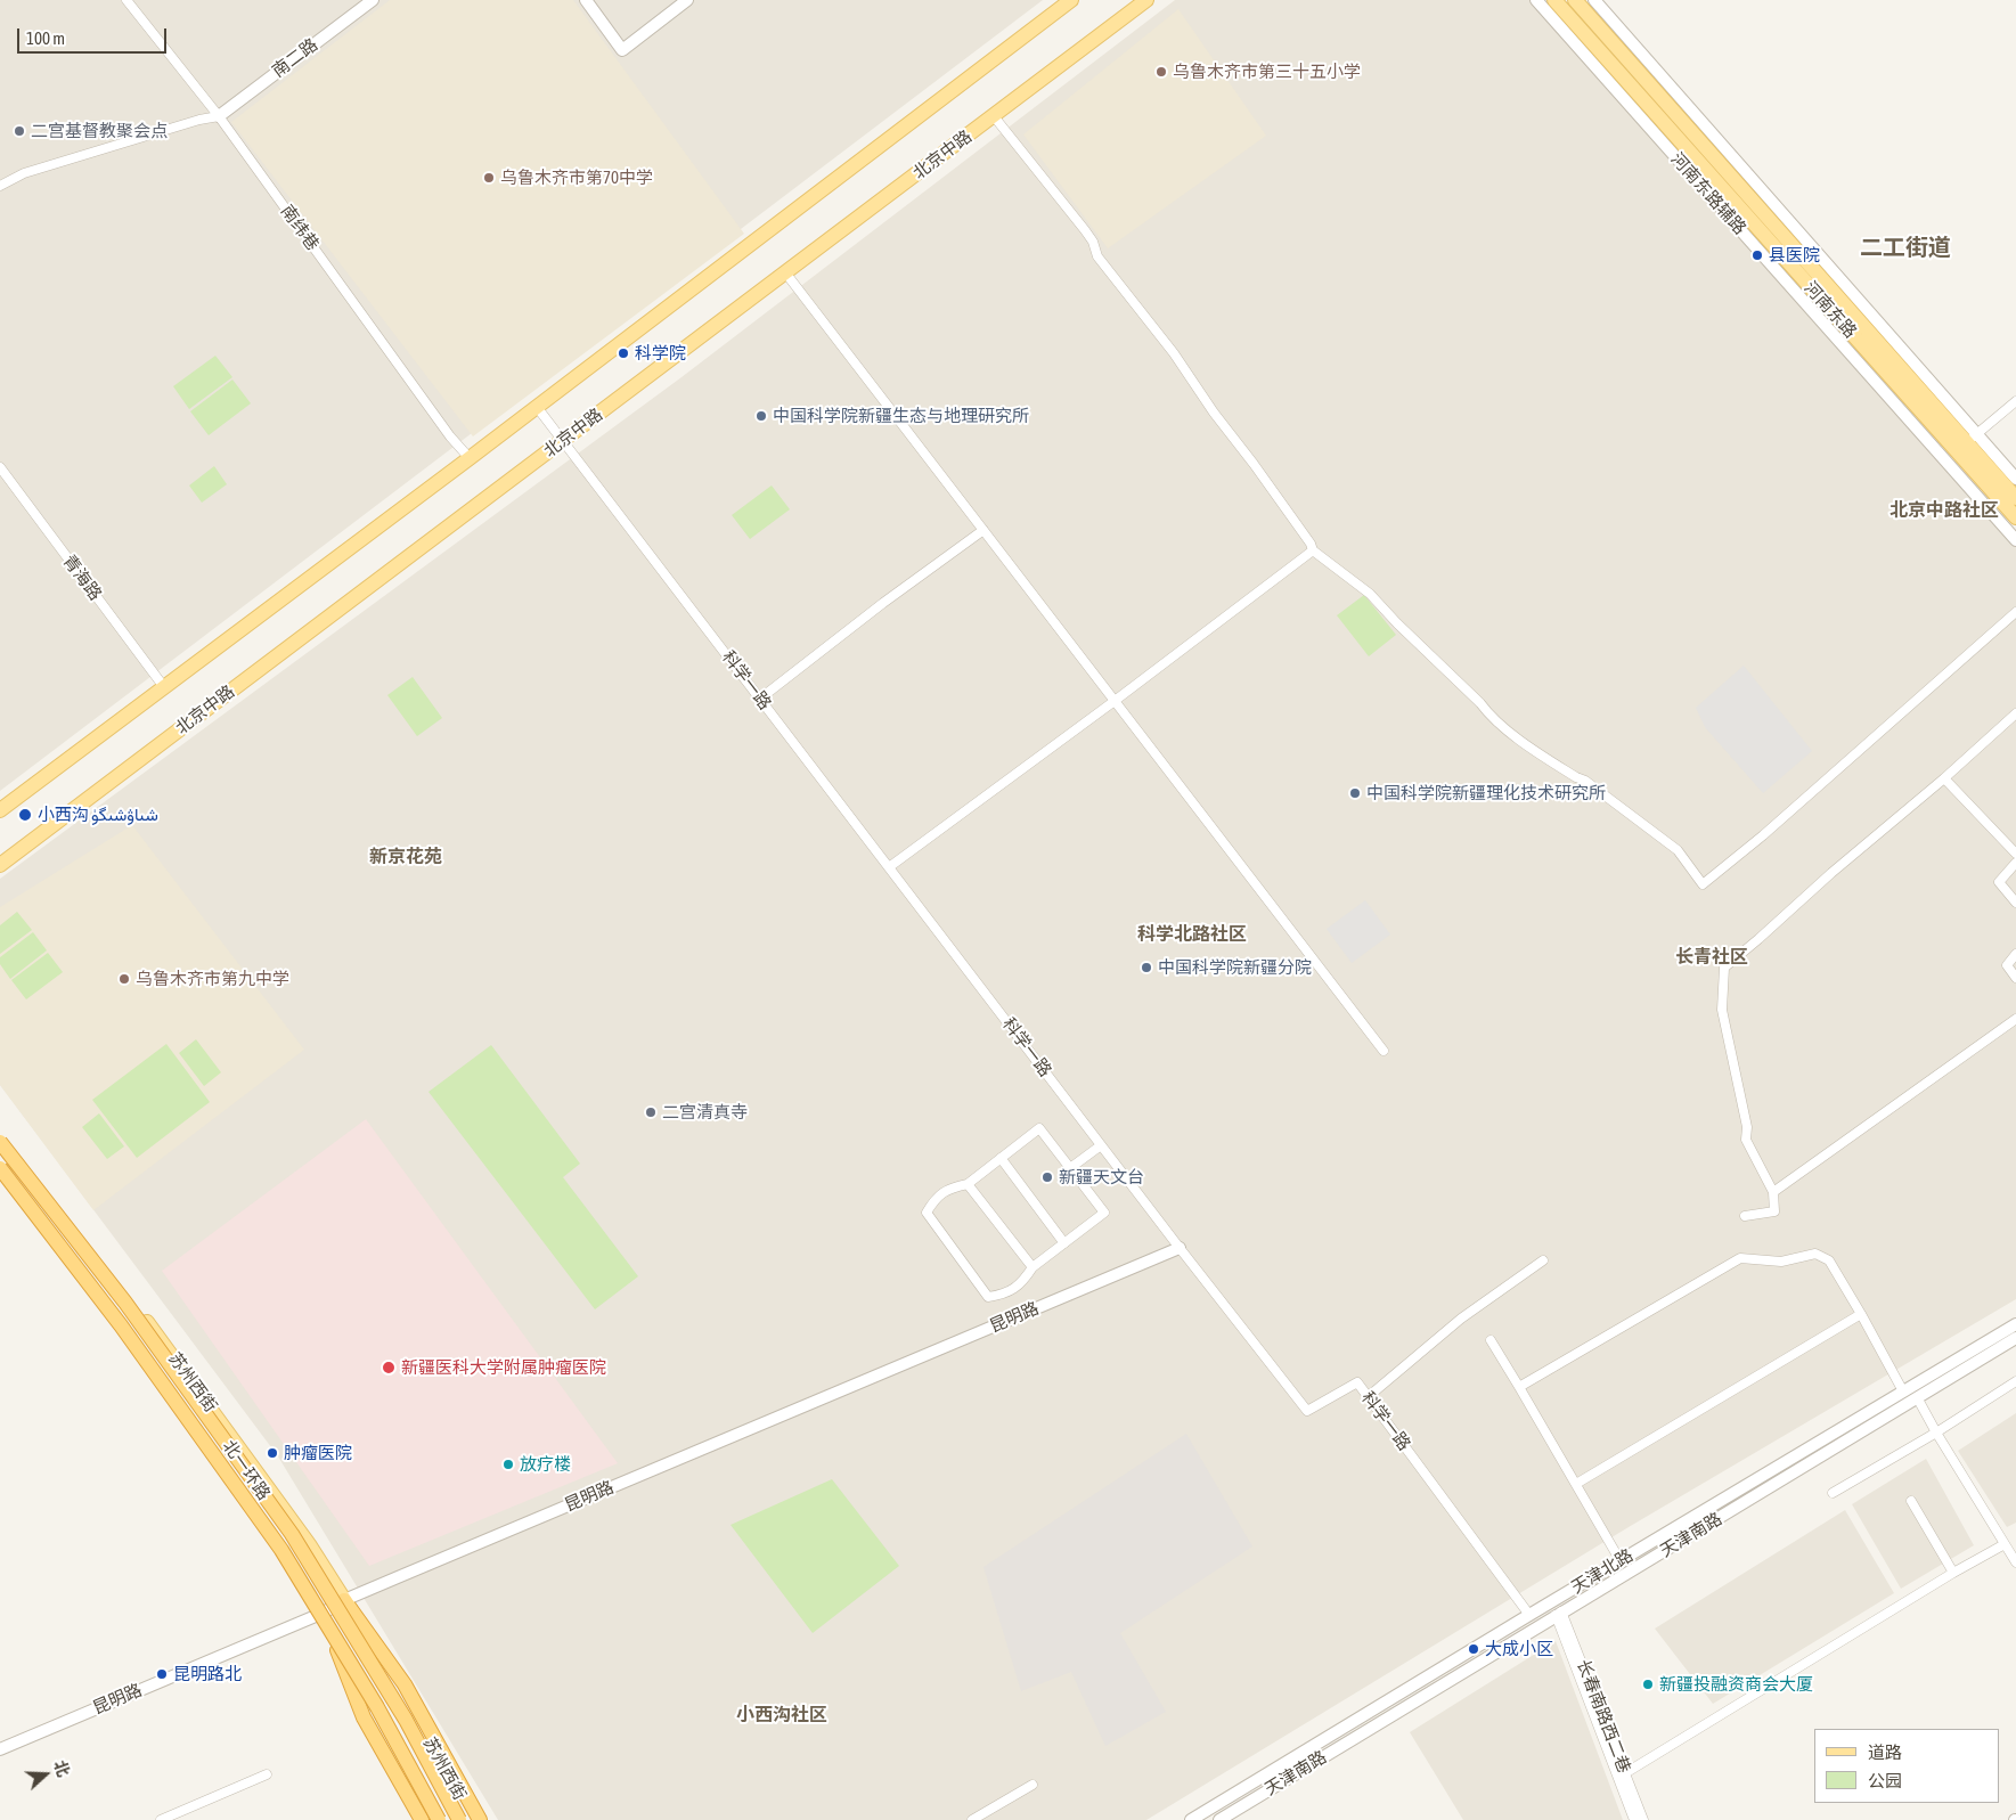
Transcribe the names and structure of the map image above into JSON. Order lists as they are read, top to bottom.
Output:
{
  "streets": {
    "highway": ["北一环路"],
    "main road": ["北京中路", "河南东路", "苏州西街"],
    "street": [
      "南二路",
      "河南东路辅路",
      "南纬巷",
      "青海路",
      "科学一路",
      "昆明路",
      "天津南路",
      "天津北路",
      "长春南路西二巷"
    ]
  },
  "crossings": [
    ["南二路", "南纬巷"],
    ["北京中路", "科学一路"],
    ["科学一路", "昆明路"],
    ["科学一路", "天津北路"],
    ["昆明路", "苏州西街"],
    ["天津南路", "长春南路西二巷"]
  ],
  "districts": [
    "二工街道",
    "北京中路社区",
    "新京花苑",
    "科学北路社区",
    "长青社区",
    "小西沟社区"
  ],
  "places": [
    "乌鲁木齐市第三十五小学",
    "二宫基督教聚会点",
    "乌鲁木齐市第70中学",
    "县医院",
    "科学院",
    "中国科学院新疆生态与地理研究所",
    "中国科学院新疆理化技术研究所",
    "小西沟 شىاۋشىگۈ",
    "中国科学院新疆分院",
    "乌鲁木齐市第九中学",
    "二宫清真寺",
    "新疆天文台",
    "新疆医科大学附属肿瘤医院",
    "肿瘤医院",
    "放疗楼",
    "大成小区",
    "昆明路北",
    "新疆投融资商会大厦"
  ],
  "legend": ["道路", "公园"],
  "scale_bar": "100 m",
  "north": "right"
}
